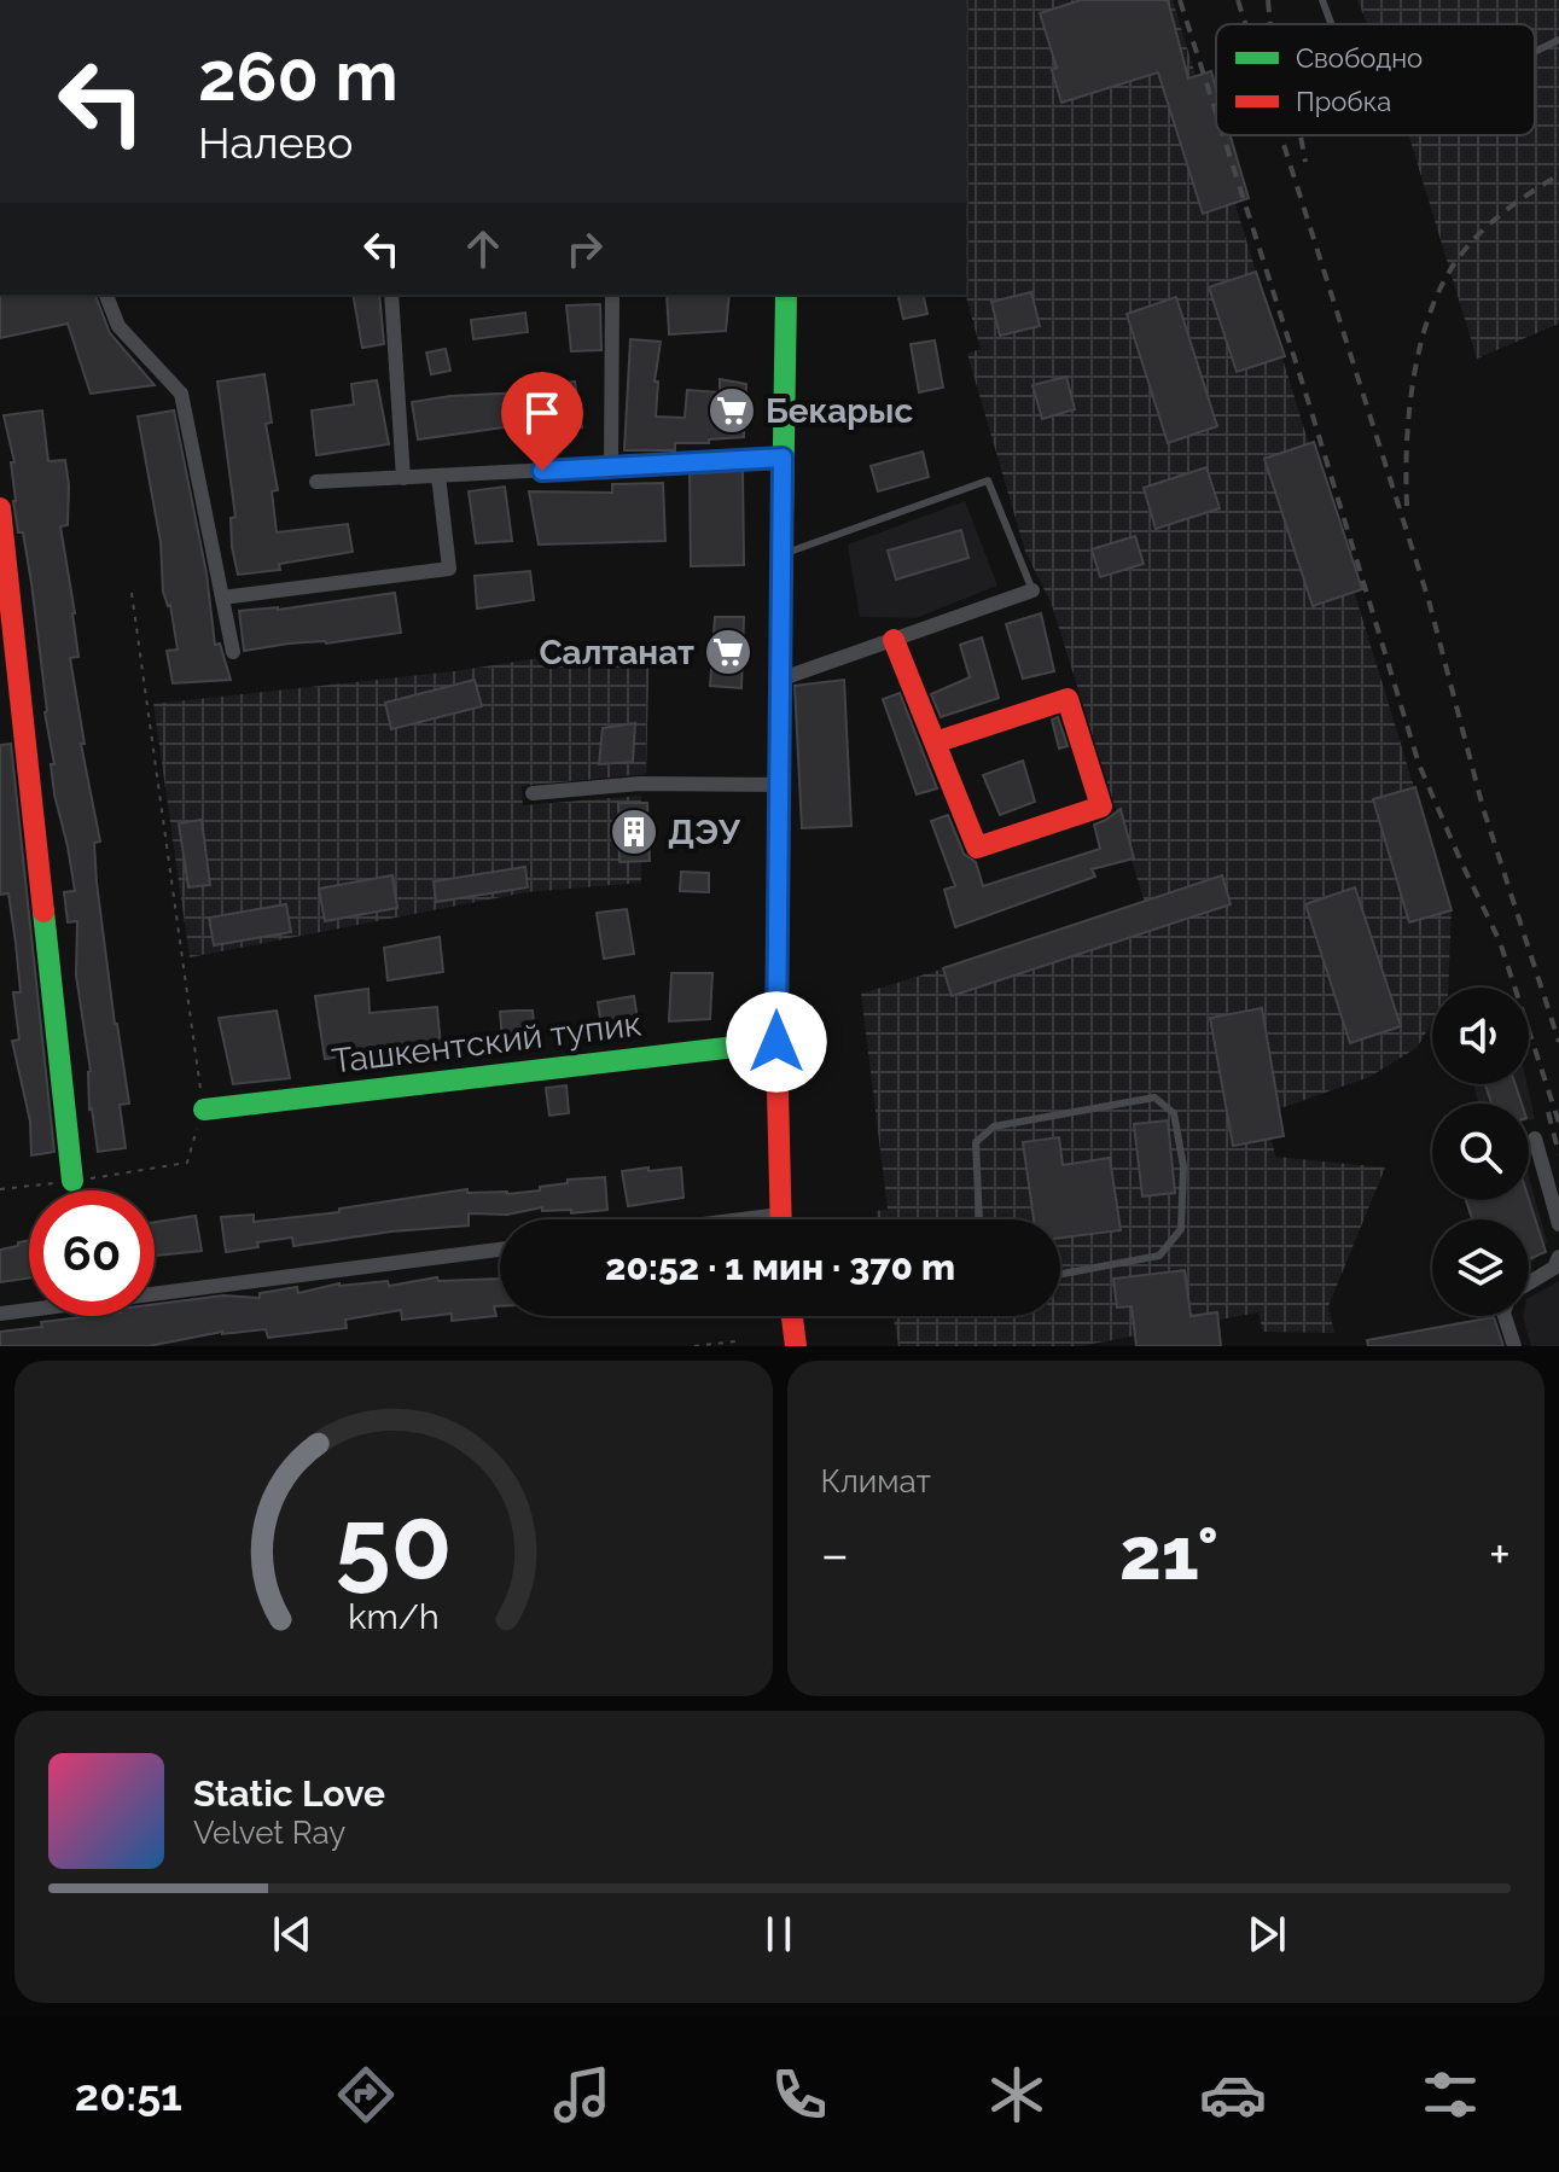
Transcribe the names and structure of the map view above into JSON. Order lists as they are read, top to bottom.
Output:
{
  "streets": {
    "street": ["Ташкентский тупик"]
  },
  "places": {
    "supermarket": ["Бекарыс", "Салтанат"],
    "building": ["ДЭУ"]
  },
  "legend": ["Свободно", "Пробка"],
  "page": {
    "turn": ["260 m", "Налево"],
    "limit": "60",
    "trip": "20:52 · 1 мин · 370 m",
    "tile": "Климат",
    "heat": ["−", "21°", "+"],
    "song": ["Static Love", "Velvet Ray"],
    "tabs": "20:51",
    "gauge": ["50", "km/h"]
  }
}
